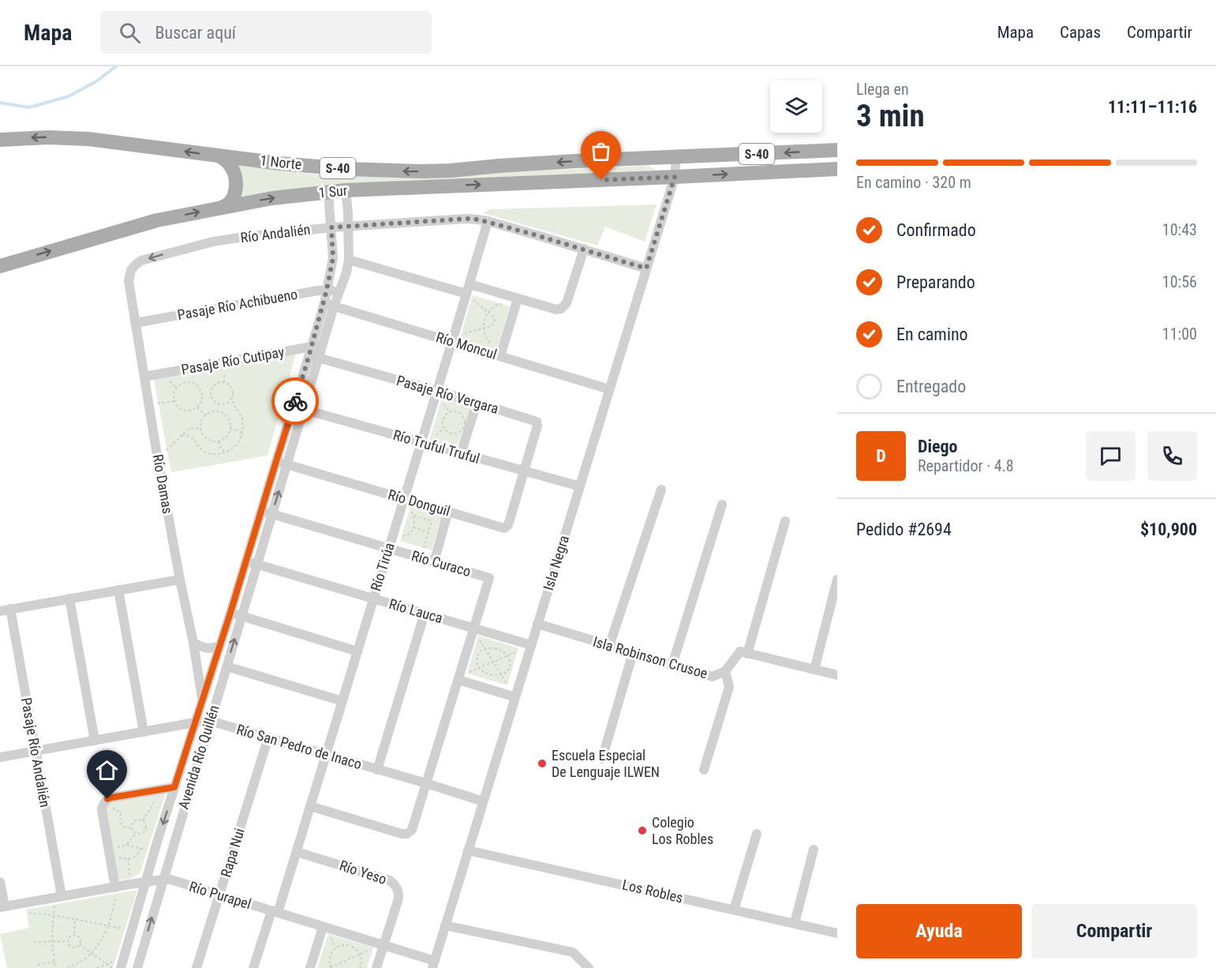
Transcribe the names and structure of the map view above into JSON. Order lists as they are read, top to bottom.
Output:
{
  "streets": {
    "main road": ["S-40", "1 Norte", "1 Sur"],
    "street": [
      "Río Andalién",
      "Pasaje Río Achibueno",
      "Río Moncul",
      "Pasaje Río Cutipay",
      "Pasaje Río Vergara",
      "Río Truful Truful",
      "Río Damas",
      "Río Donguil",
      "Isla Negra",
      "Río Curaco",
      "Río Tirúa",
      "Río Lauca",
      "Isla Robinson Crusoe",
      "Río San Pedro de Inaco",
      "Pasaje Río Andalién",
      "Avenida Río Quillén",
      "Rapa Nui",
      "Río Yeso",
      "Los Robles",
      "Río Purapel"
    ]
  },
  "crossings": [
    ["S-40", "1 Norte"],
    ["S-40", "1 Sur"],
    ["S-40", "Isla Negra"],
    ["1 Norte", "Isla Negra"],
    ["1 Sur", "Isla Negra"],
    ["1 Sur", "Avenida Río Quillén"],
    ["Río Andalién", "Río Damas"],
    ["Río Andalién", "Isla Negra"],
    ["Río Andalién", "Río Tirúa"],
    ["Río Andalién", "Avenida Río Quillén"],
    ["Pasaje Río Achibueno", "Río Damas"],
    ["Pasaje Río Achibueno", "Avenida Río Quillén"],
    ["Río Moncul", "Isla Negra"],
    ["Río Moncul", "Río Tirúa"],
    ["Río Moncul", "Avenida Río Quillén"],
    ["Pasaje Río Cutipay", "Pasaje Río Vergara"],
    ["Pasaje Río Cutipay", "Río Damas"],
    ["Pasaje Río Cutipay", "Avenida Río Quillén"],
    ["Pasaje Río Vergara", "Río Truful Truful"],
    ["Pasaje Río Vergara", "Río Donguil"],
    ["Pasaje Río Vergara", "Río Tirúa"],
    ["Pasaje Río Vergara", "Avenida Río Quillén"],
    ["Río Truful Truful", "Río Donguil"],
    ["Río Truful Truful", "Isla Negra"],
    ["Río Truful Truful", "Río Tirúa"],
    ["Río Truful Truful", "Avenida Río Quillén"],
    ["Río Damas", "Avenida Río Quillén"],
    ["Río Donguil", "Río Tirúa"],
    ["Río Donguil", "Avenida Río Quillén"],
    ["Isla Negra", "Río Lauca"],
    ["Isla Negra", "Isla Robinson Crusoe"],
    ["Isla Negra", "Río San Pedro de Inaco"],
    ["Isla Negra", "Los Robles"],
    ["Isla Negra", "Río Purapel"],
    ["Río Curaco", "Río Tirúa"],
    ["Río Curaco", "Río Lauca"],
    ["Río Curaco", "Avenida Río Quillén"],
    ["Río Tirúa", "Río Lauca"],
    ["Río Tirúa", "Río San Pedro de Inaco"],
    ["Río Tirúa", "Río Yeso"],
    ["Río Tirúa", "Río Purapel"],
    ["Río Lauca", "Avenida Río Quillén"],
    ["Río San Pedro de Inaco", "Pasaje Río Andalién"],
    ["Río San Pedro de Inaco", "Avenida Río Quillén"],
    ["Río San Pedro de Inaco", "Rapa Nui"],
    ["Pasaje Río Andalién", "Río Purapel"],
    ["Avenida Río Quillén", "Río Purapel"],
    ["Rapa Nui", "Río Purapel"],
    ["Río Yeso", "Río Purapel"]
  ],
  "one_way": ["1 Norte", "1 Sur", "Río Andalién"],
  "places": ["Escuela Especial De Lenguaje ILWEN", "Colegio Los Robles"],
  "page": {
    "header": "Mapa",
    "search": "Buscar aquí",
    "nav": ["Mapa", "Capas", "Compartir"],
    "heading": ["3 min", "Llega en", "11:11–11:16"],
    "panel": [
      "Diego",
      "Repartidor · 4.8",
      "Pedido #2694",
      "$10,900"
    ],
    "bar": "En camino · 320 m",
    "list": [
      ["Confirmado", "10:43"],
      ["Preparando", "10:56"],
      ["En camino", "11:00"],
      "Entregado"
    ],
    "round": "D",
    "buttons": ["Ayuda", "Compartir"]
  }
}
